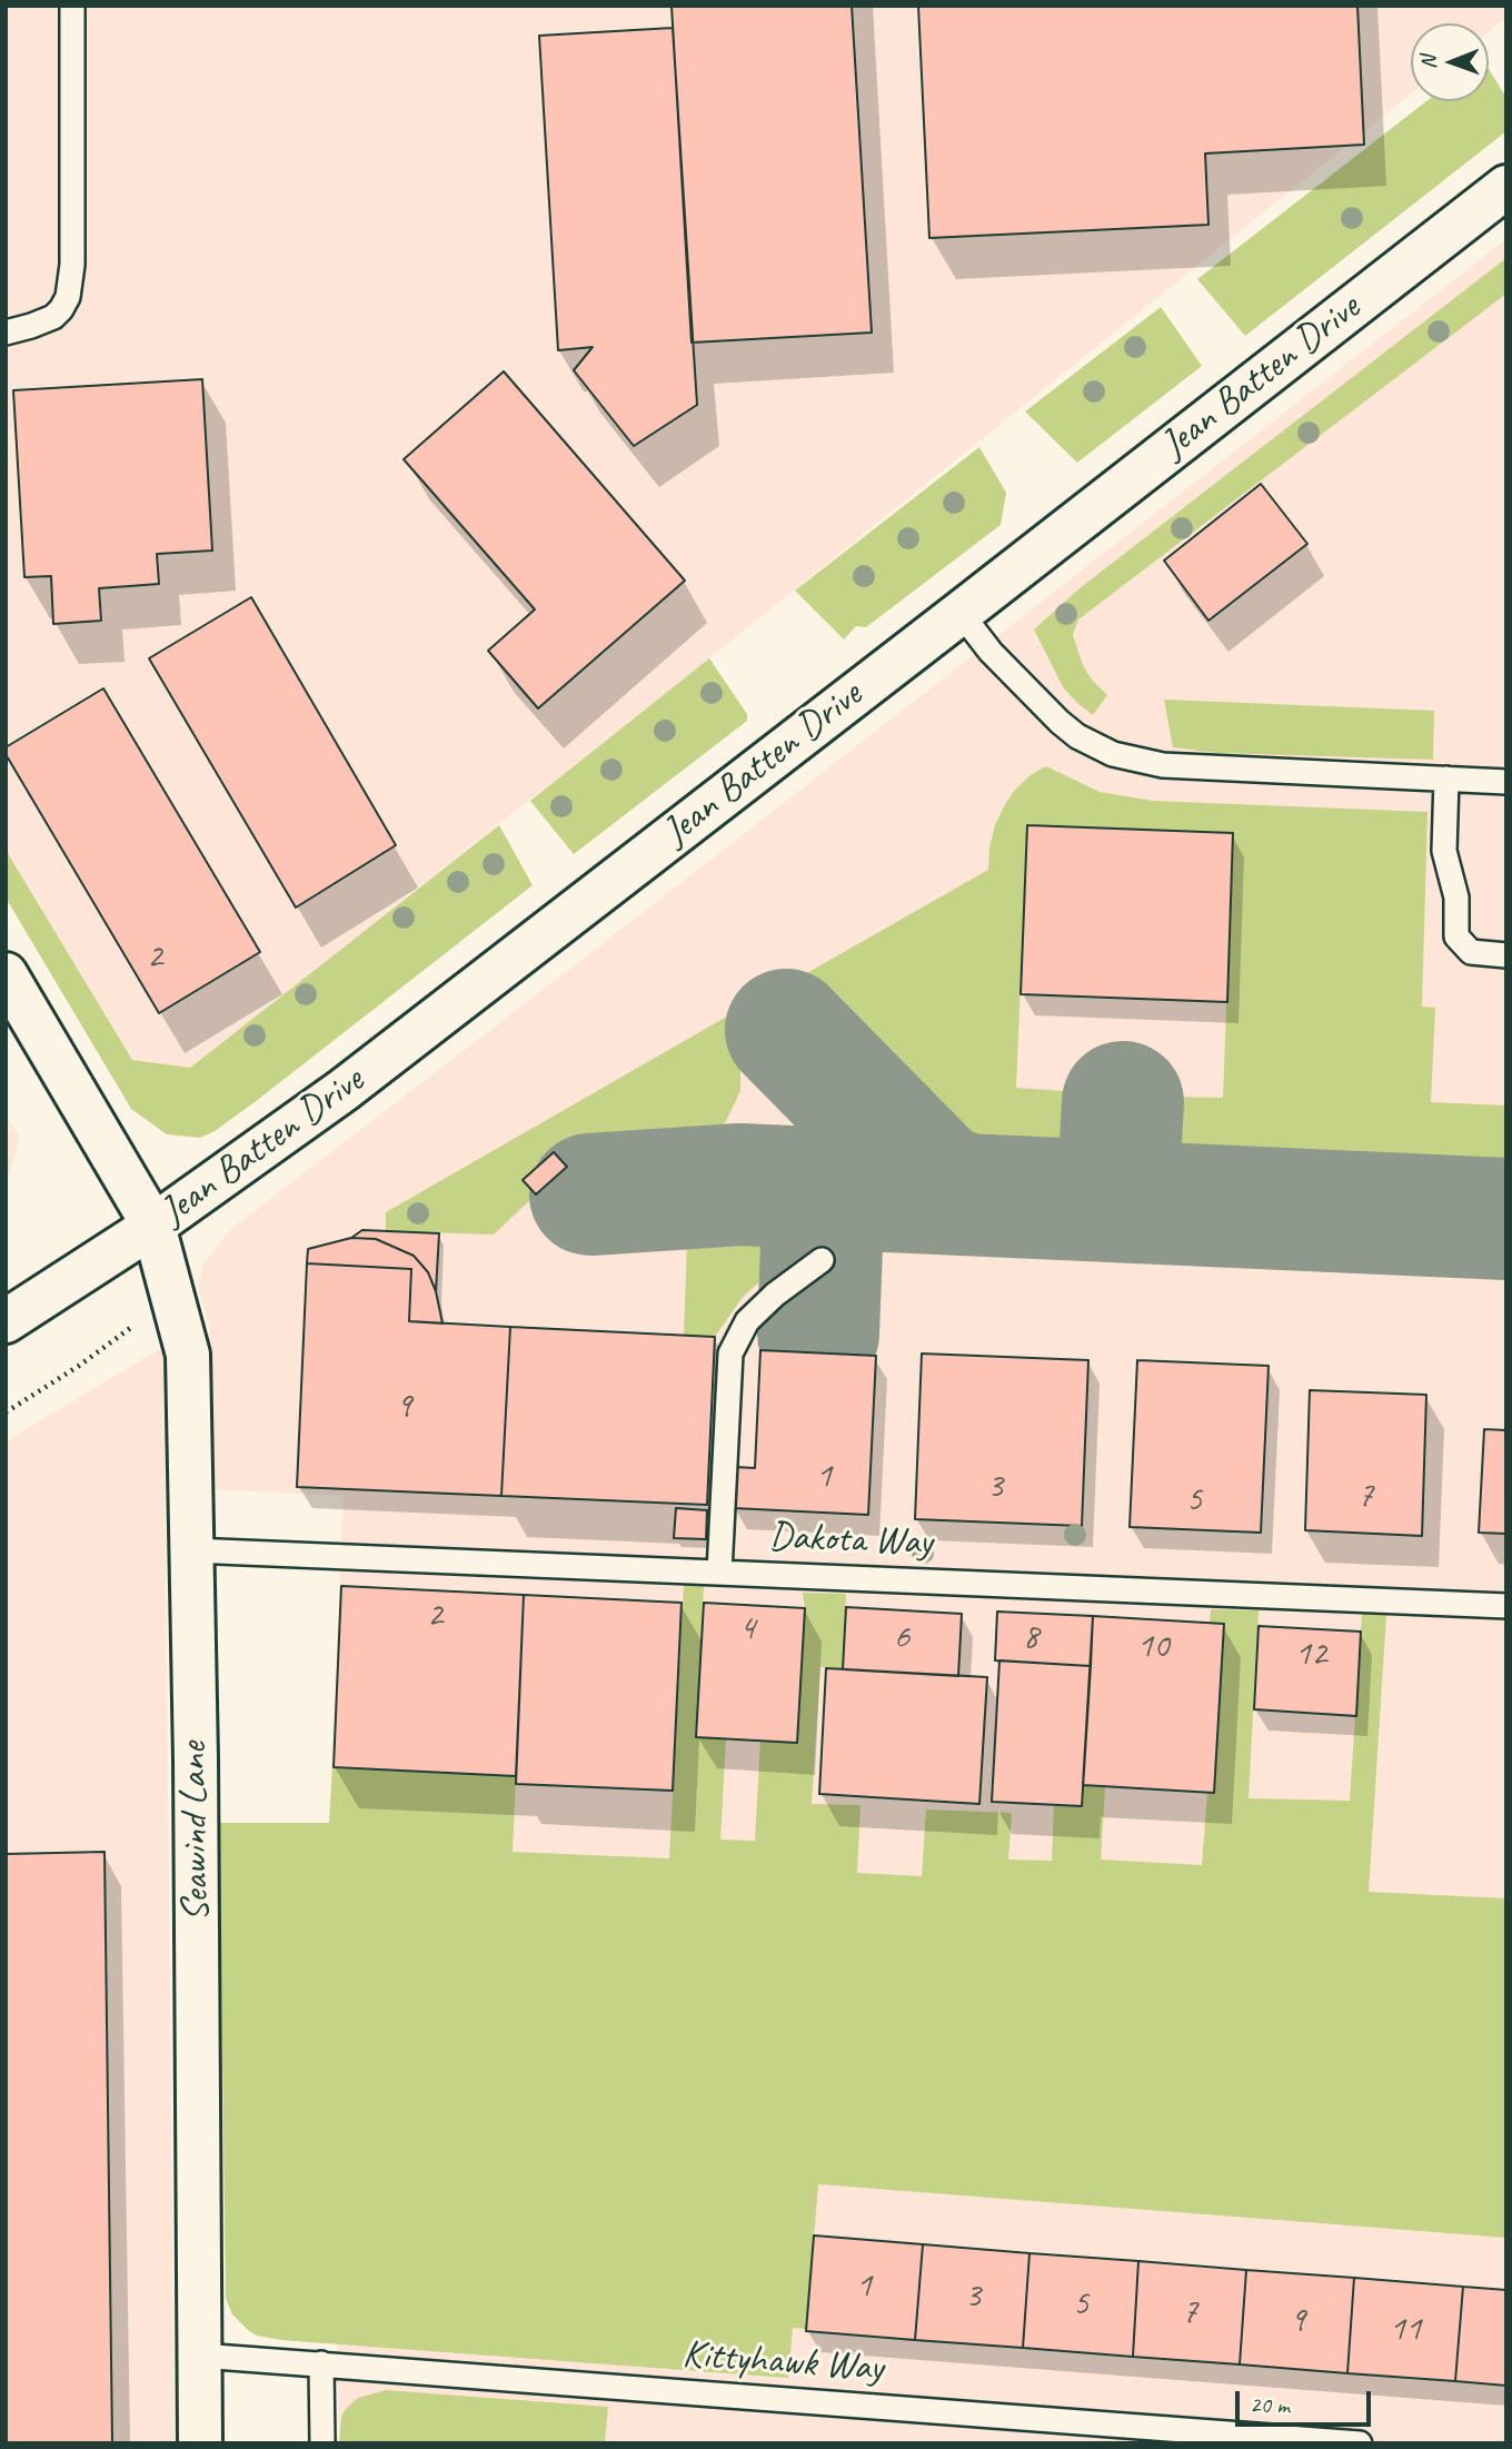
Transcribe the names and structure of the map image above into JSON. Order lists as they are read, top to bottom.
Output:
{
  "streets": {
    "street": ["Jean Batten Drive", "Seawind Lane"],
    "lane": ["Dakota Way", "Kittyhawk Way"]
  },
  "crossings": [
    ["Jean Batten Drive", "Seawind Lane"],
    ["Dakota Way", "Seawind Lane"],
    ["Seawind Lane", "Kittyhawk Way"]
  ],
  "house_numbers": [
    "2",
    "9",
    "1",
    "3",
    "7",
    "5",
    "2",
    "4",
    "6",
    "8",
    "10",
    "12",
    "1",
    "3",
    "5",
    "7",
    "9",
    "11"
  ],
  "scale_bar": "20 m",
  "north": "left"
}
